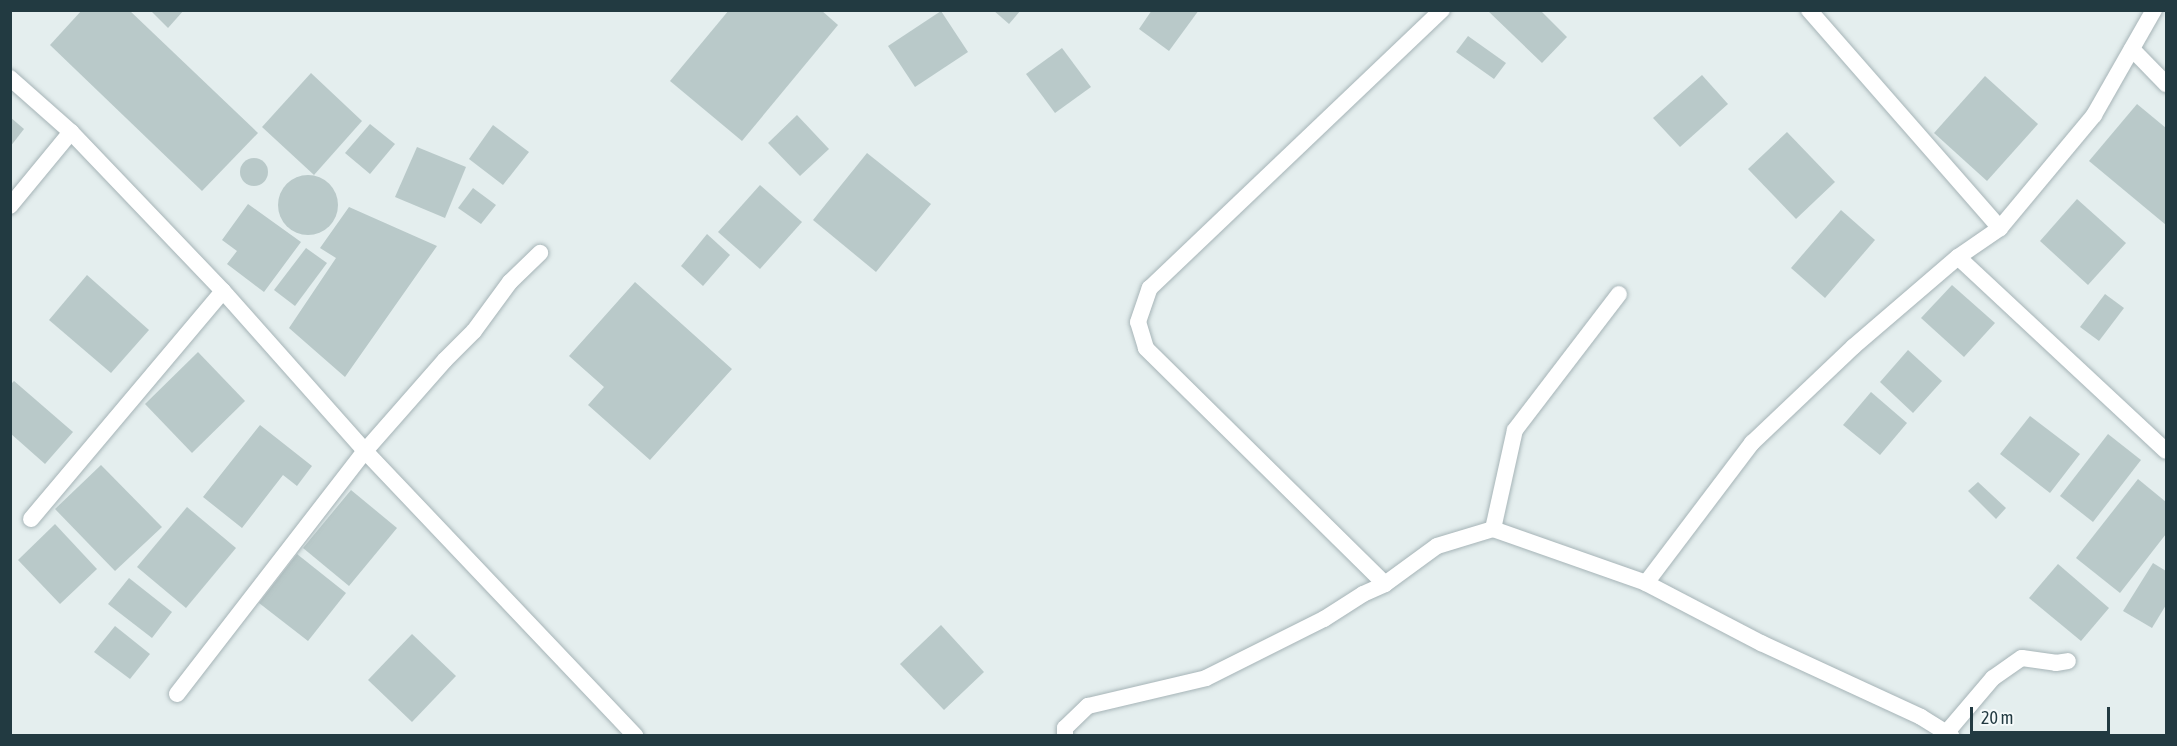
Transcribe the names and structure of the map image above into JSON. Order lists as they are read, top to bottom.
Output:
{
  "scale_bar": "20 m"
}
